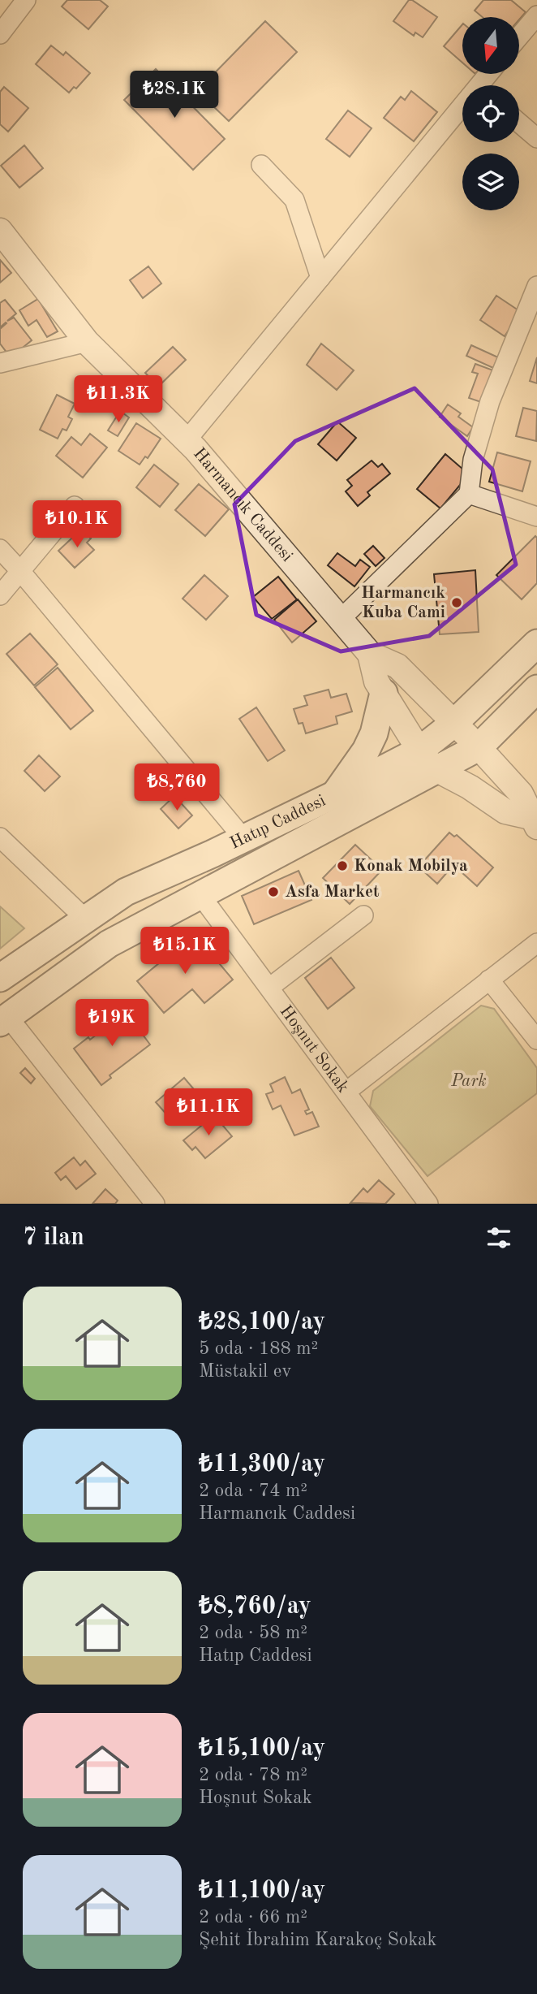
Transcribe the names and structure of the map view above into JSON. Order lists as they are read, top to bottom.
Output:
{
  "streets": {
    "main road": ["Hatıp Caddesi"],
    "street": ["Harmancık Caddesi", "Hoşnut Sokak"]
  },
  "crossings": [
    ["Hatıp Caddesi", "Hoşnut Sokak"]
  ],
  "parks": ["Park"],
  "places": ["Harmancık Kuba Cami", "Konak Mobilya", "Asfa Market"],
  "north": "bottom",
  "page": {
    "price": [
      "₺28.1K",
      "₺11.3K",
      "₺10.1K",
      "₺8,760",
      "₺15.1K",
      "₺19K",
      "₺11.1K"
    ],
    "heading": "7 ilan",
    "list": [
      {
        "name": "₺28,100/ay",
        "note": "5 oda · 188 m² · Müstakil ev"
      },
      {
        "name": "₺11,300/ay",
        "note": "2 oda · 74 m² · Harmancık Caddesi"
      },
      {
        "name": "₺8,760/ay",
        "note": "2 oda · 58 m² · Hatıp Caddesi"
      },
      {
        "name": "₺15,100/ay",
        "note": "2 oda · 78 m² · Hoşnut Sokak"
      },
      {
        "name": "₺11,100/ay",
        "note": "2 oda · 66 m² · Şehit İbrahim Karakoç Sokak"
      }
    ]
  }
}
